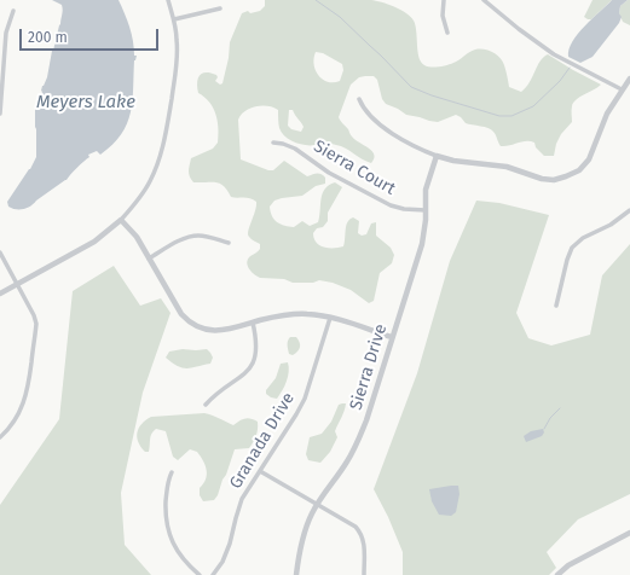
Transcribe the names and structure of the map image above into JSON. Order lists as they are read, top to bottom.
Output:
{
  "streets": {
    "street": ["Sierra Court", "Sierra Drive", "Granada Drive"]
  },
  "crossings": [
    ["Sierra Court", "Sierra Drive"]
  ],
  "water": ["Meyers Lake"],
  "scale_bar": "200 m"
}
